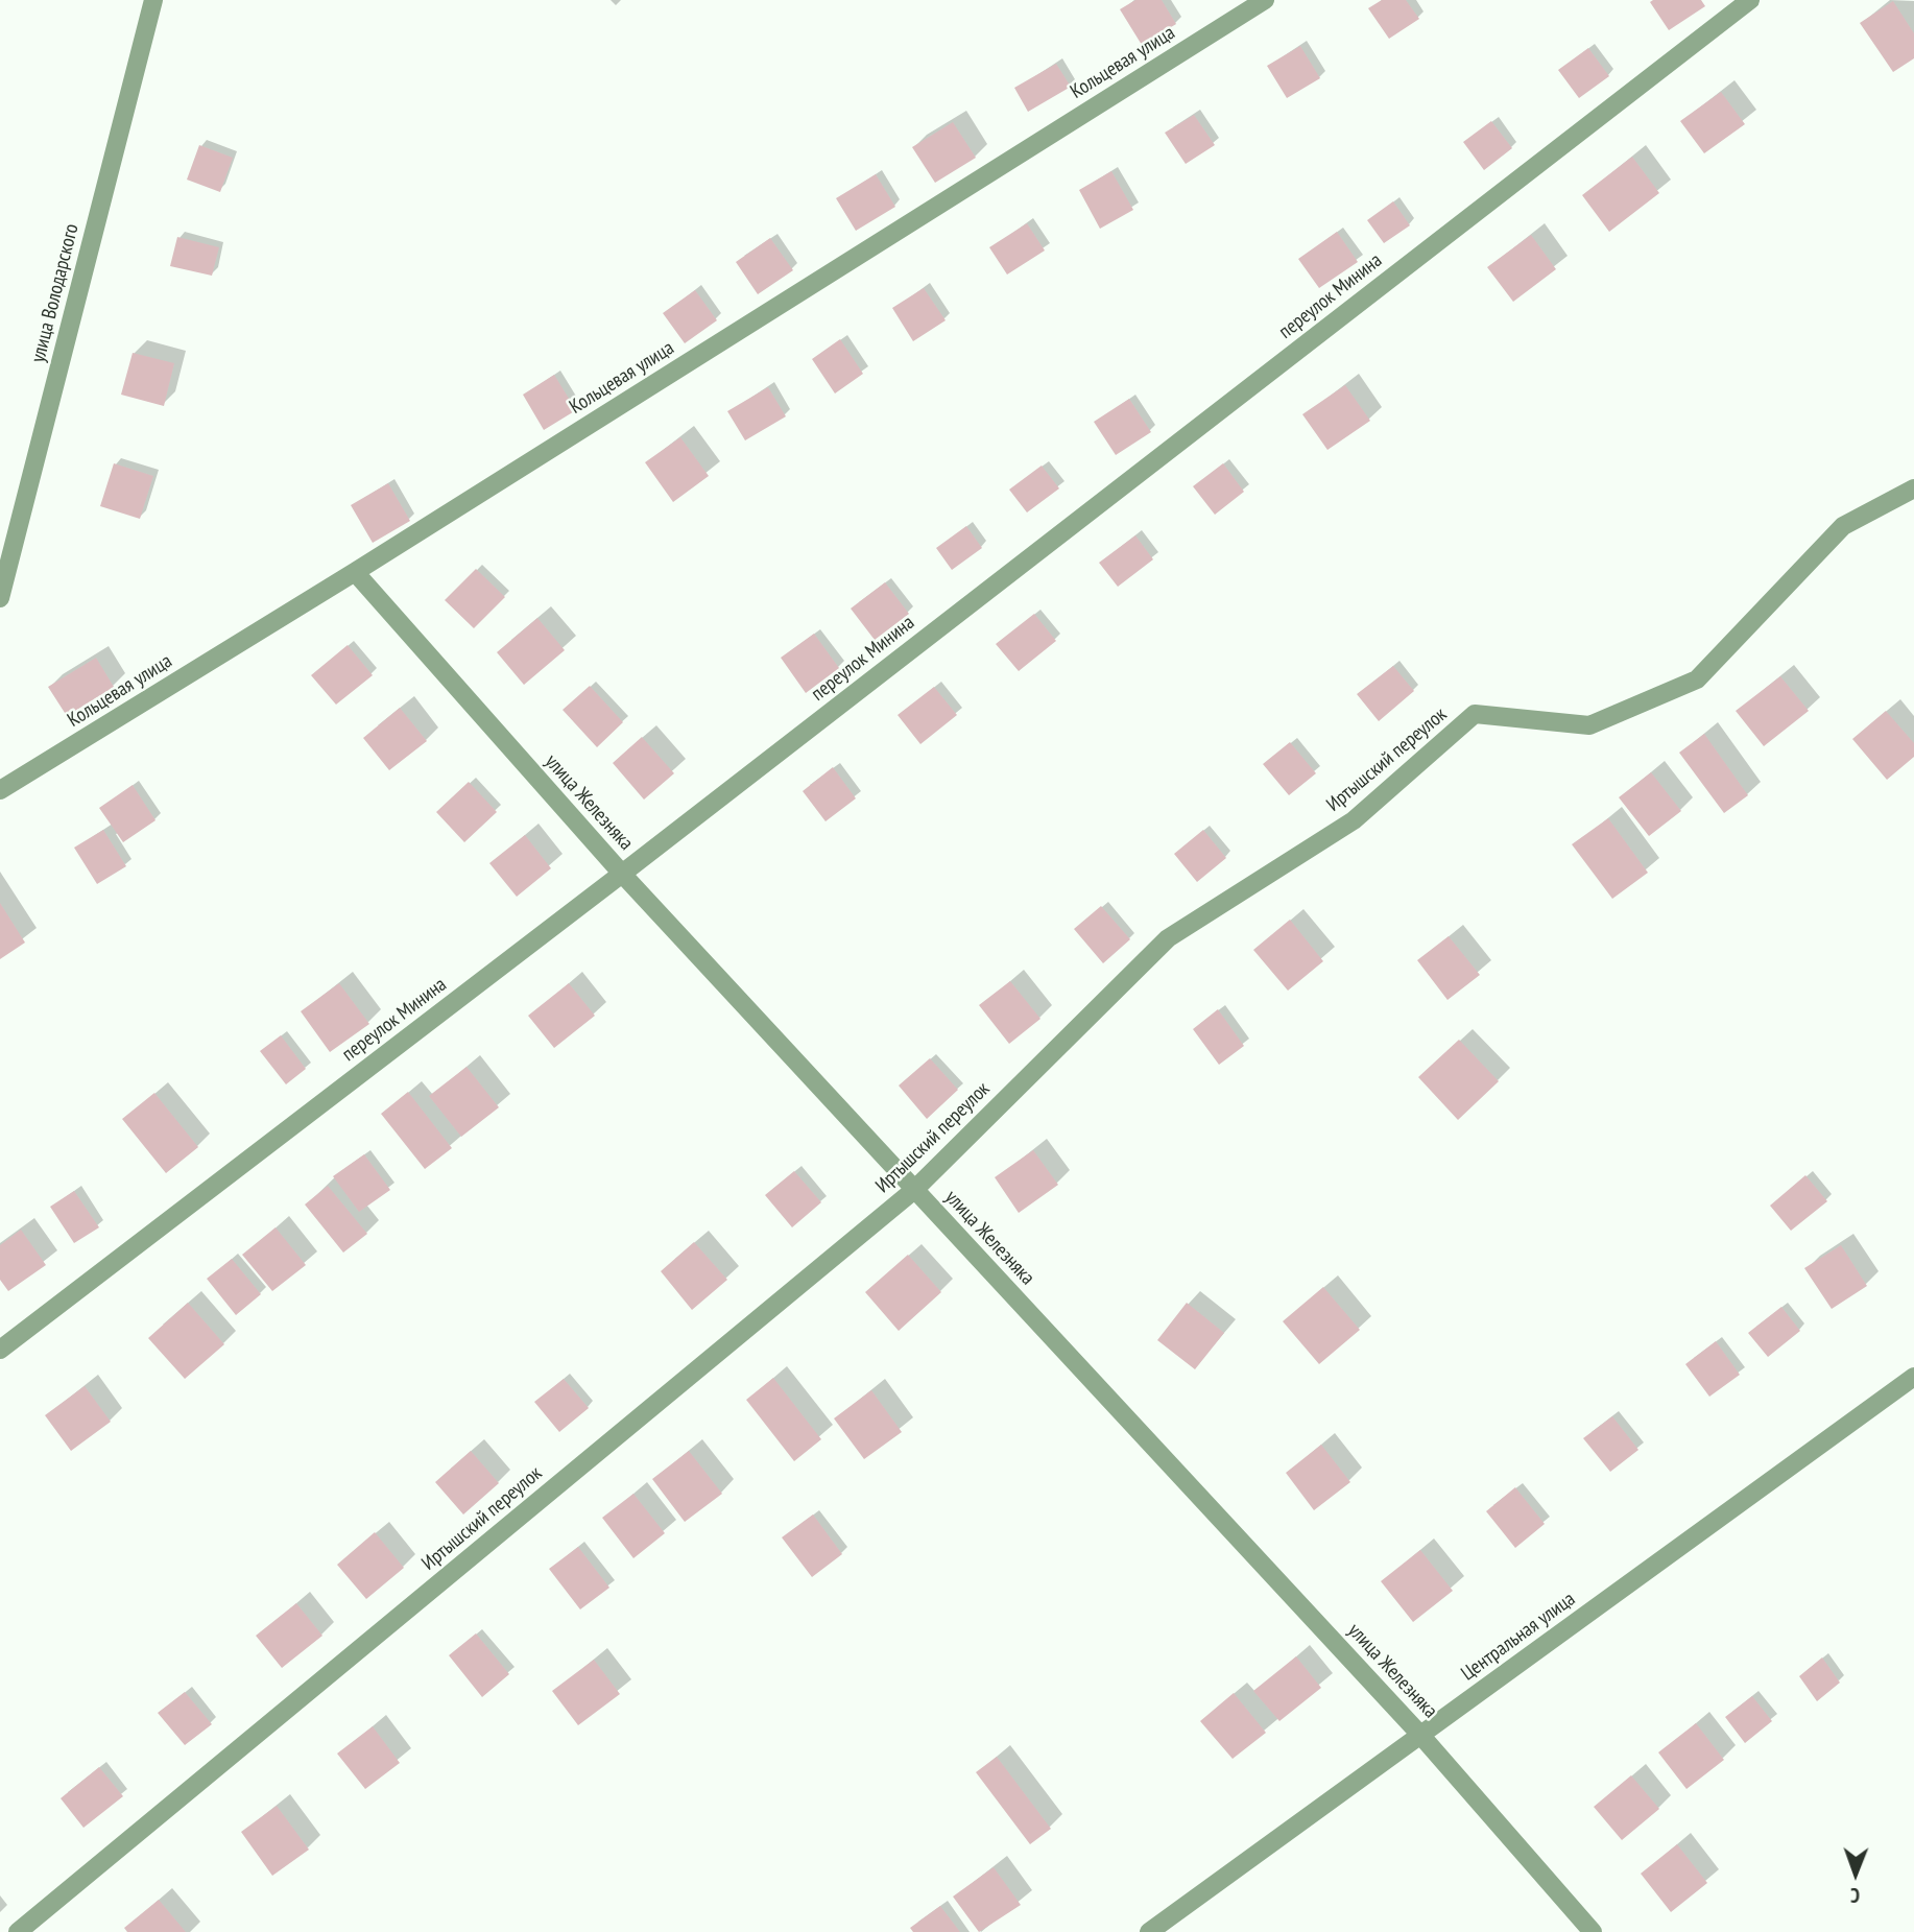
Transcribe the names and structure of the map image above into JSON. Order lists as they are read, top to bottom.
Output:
{
  "streets": {
    "street": [
      "Кольцевая улица",
      "улица Володарского",
      "переулок Минина",
      "Иртышский переулок",
      "улица Железняка",
      "Центральная улица"
    ]
  },
  "crossings": [
    ["Кольцевая улица", "улица Железняка"],
    ["переулок Минина", "улица Железняка"],
    ["Иртышский переулок", "улица Железняка"],
    ["улица Железняка", "Центральная улица"]
  ],
  "north": "bottom"
}
